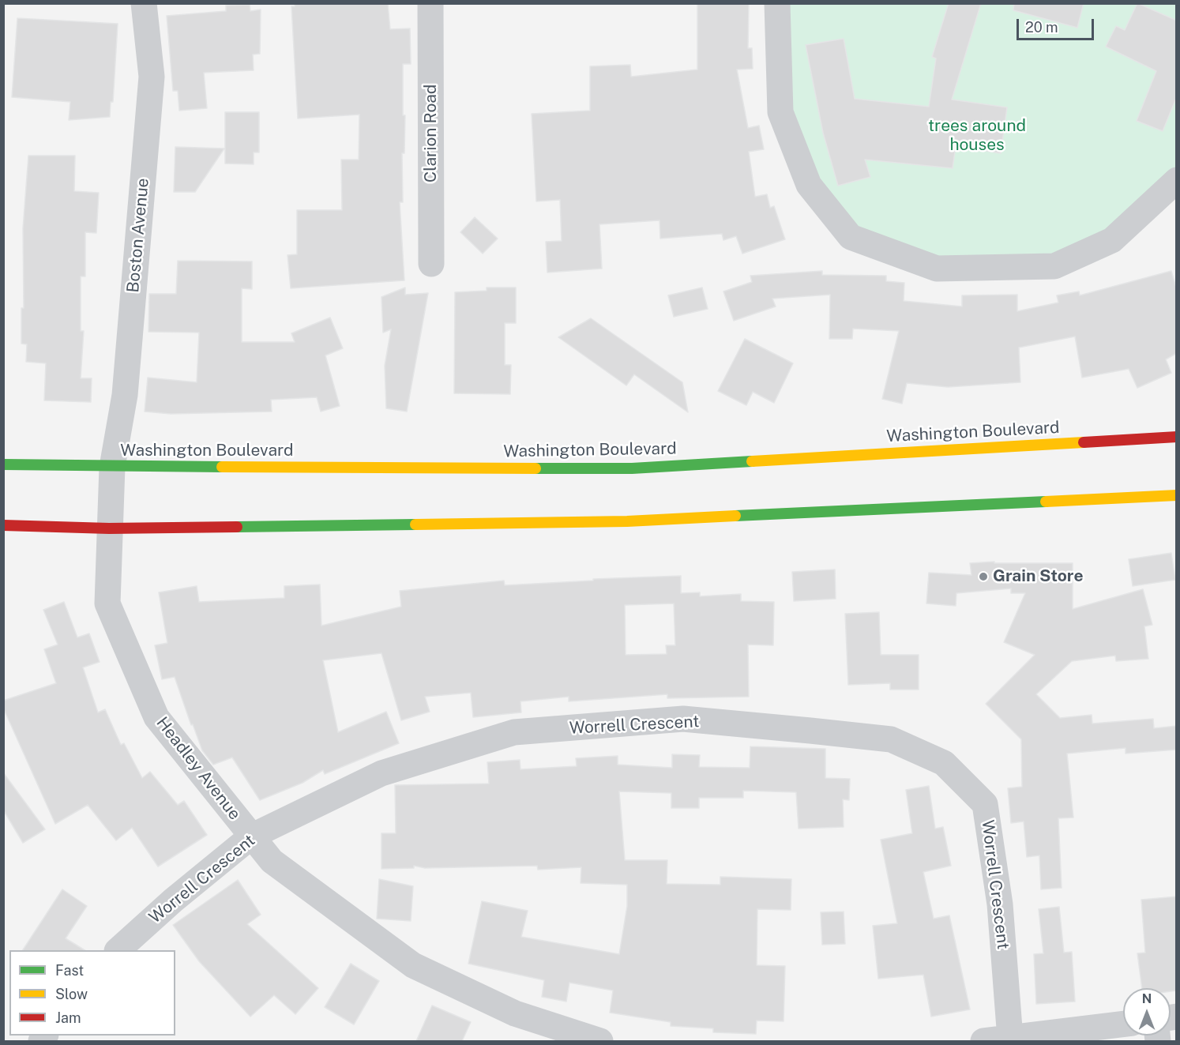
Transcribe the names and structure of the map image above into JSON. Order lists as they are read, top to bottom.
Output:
{
  "streets": {
    "highway": ["Washington Boulevard"],
    "street": [
      "Clarion Road",
      "Boston Avenue",
      "Worrell Crescent",
      "Headley Avenue"
    ]
  },
  "crossings": [
    ["Boston Avenue", "Washington Boulevard"],
    ["Boston Avenue", "Headley Avenue"],
    ["Washington Boulevard", "Headley Avenue"],
    ["Worrell Crescent", "Headley Avenue"]
  ],
  "parks": ["trees around houses"],
  "places": ["Grain Store"],
  "legend": ["Fast", "Slow", "Jam"],
  "scale_bar": "20 m",
  "north": "top"
}
